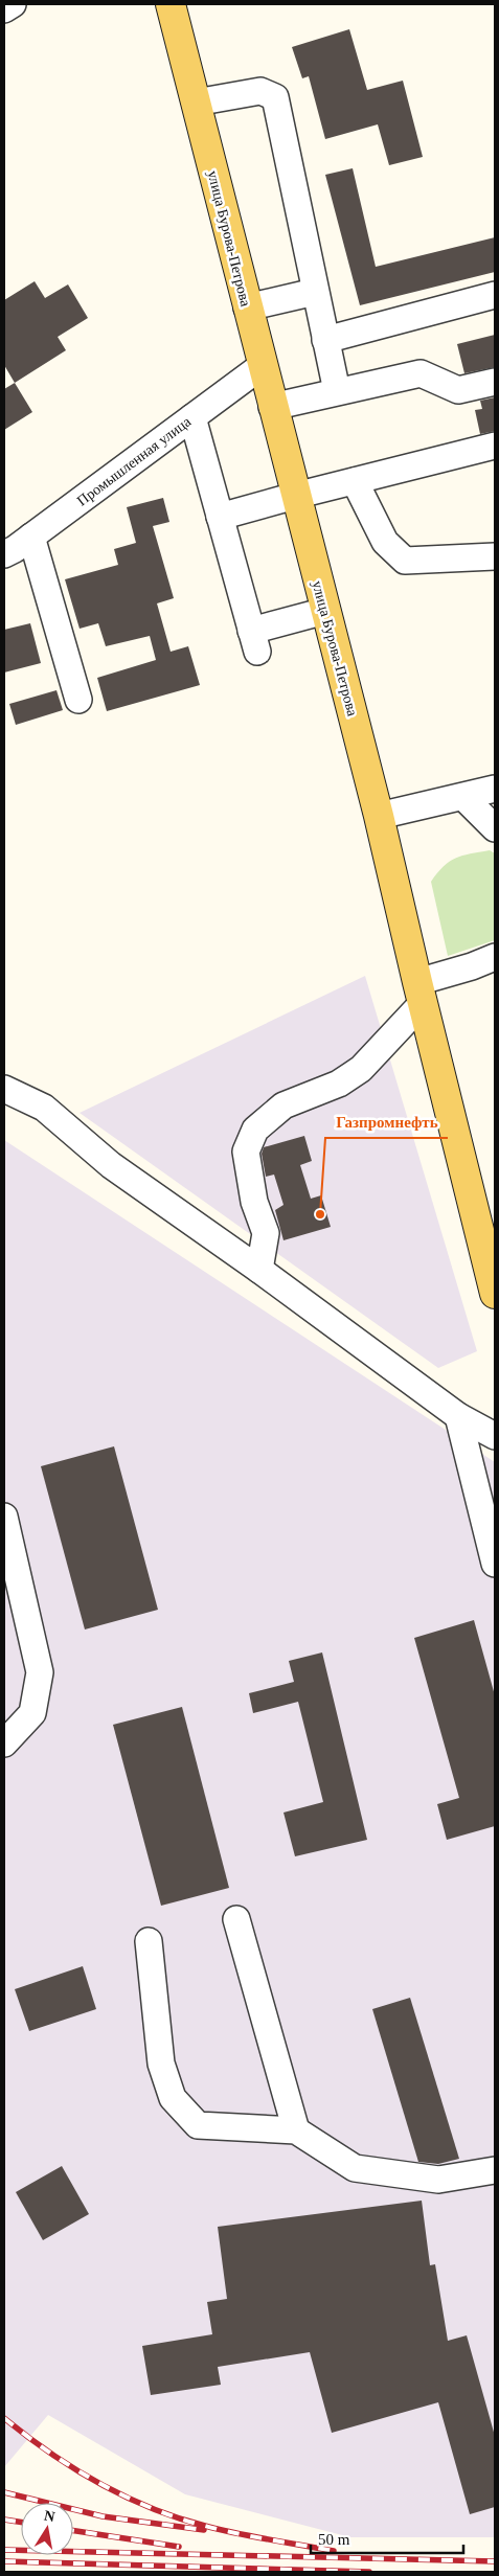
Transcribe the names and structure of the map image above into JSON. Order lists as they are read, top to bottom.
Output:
{
  "streets": {
    "main road": ["улица Бурова-Петрова"],
    "street": ["Промышленная улица"]
  },
  "crossings": [
    ["улица Бурова-Петрова", "Промышленная улица"]
  ],
  "places": ["Газпромнефть"],
  "scale_bar": "50 m",
  "north": "top"
}
